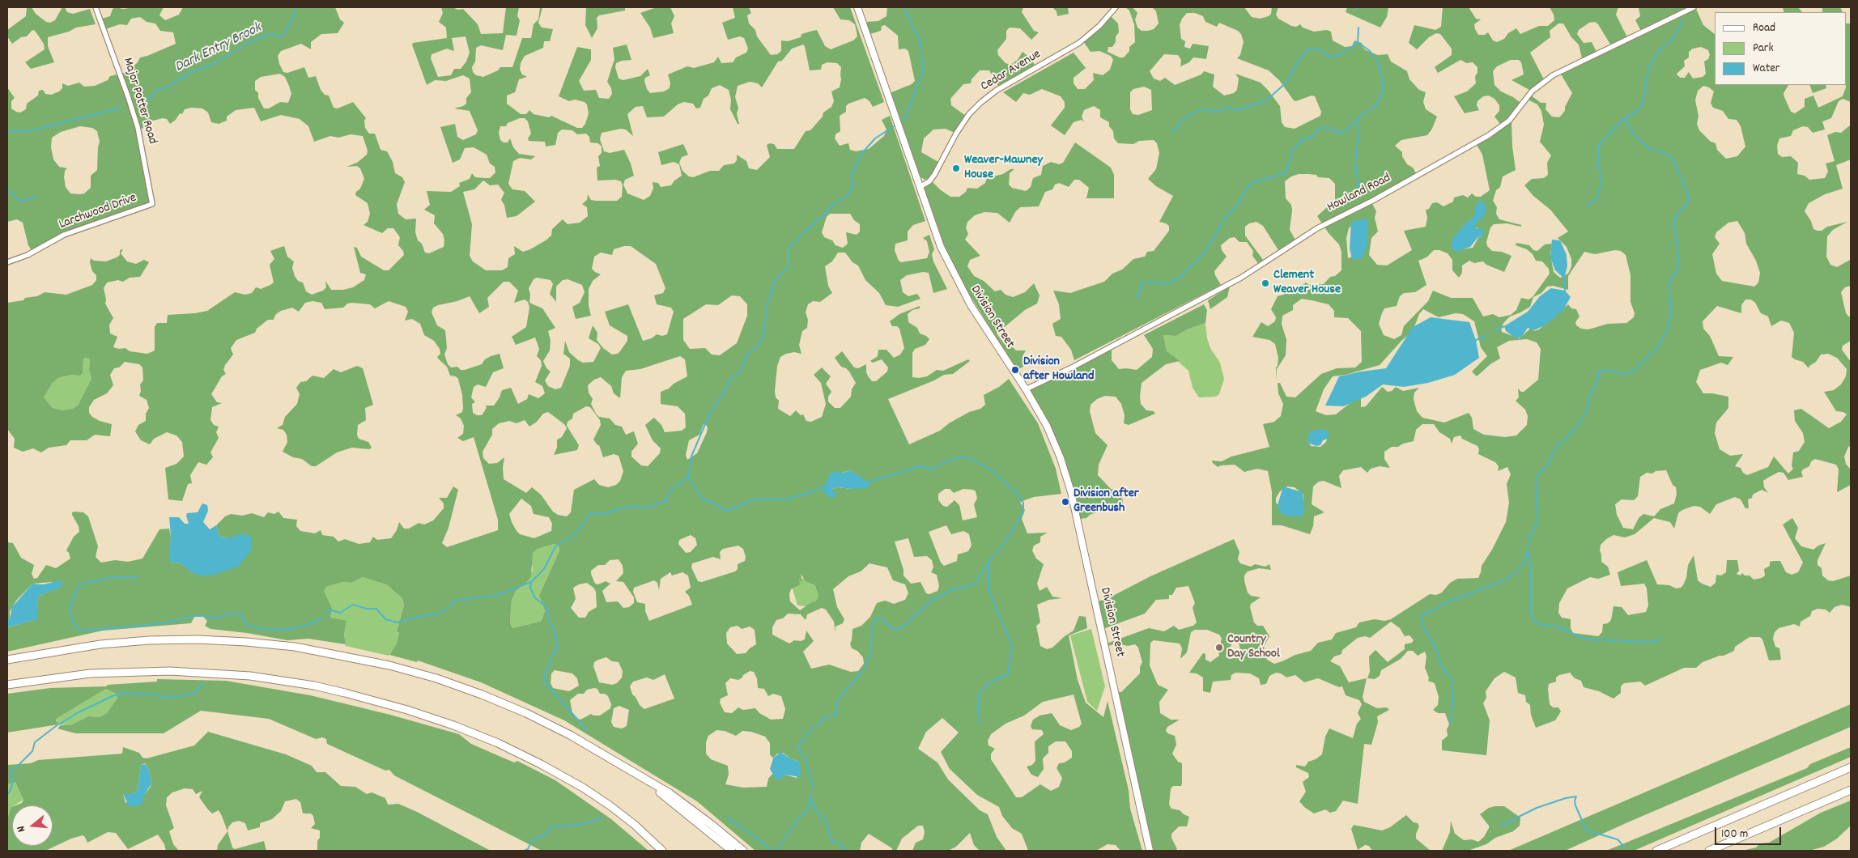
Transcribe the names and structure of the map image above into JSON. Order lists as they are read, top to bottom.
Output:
{
  "streets": {
    "main road": ["Division Street"],
    "street": [
      "Cedar Avenue",
      "Major Potter Road",
      "Howland Road",
      "Larchwood Drive"
    ]
  },
  "crossings": [
    ["Cedar Avenue", "Division Street"],
    ["Major Potter Road", "Larchwood Drive"],
    ["Howland Road", "Division Street"]
  ],
  "water": ["Dark Entry Brook"],
  "places": [
    "Weaver-Mawney House",
    "Clement Weaver House",
    "Division after Howland",
    "Division after Greenbush",
    "Country Day School"
  ],
  "legend": ["Road", "Park", "Water"],
  "scale_bar": "100 m",
  "north": "left"
}
